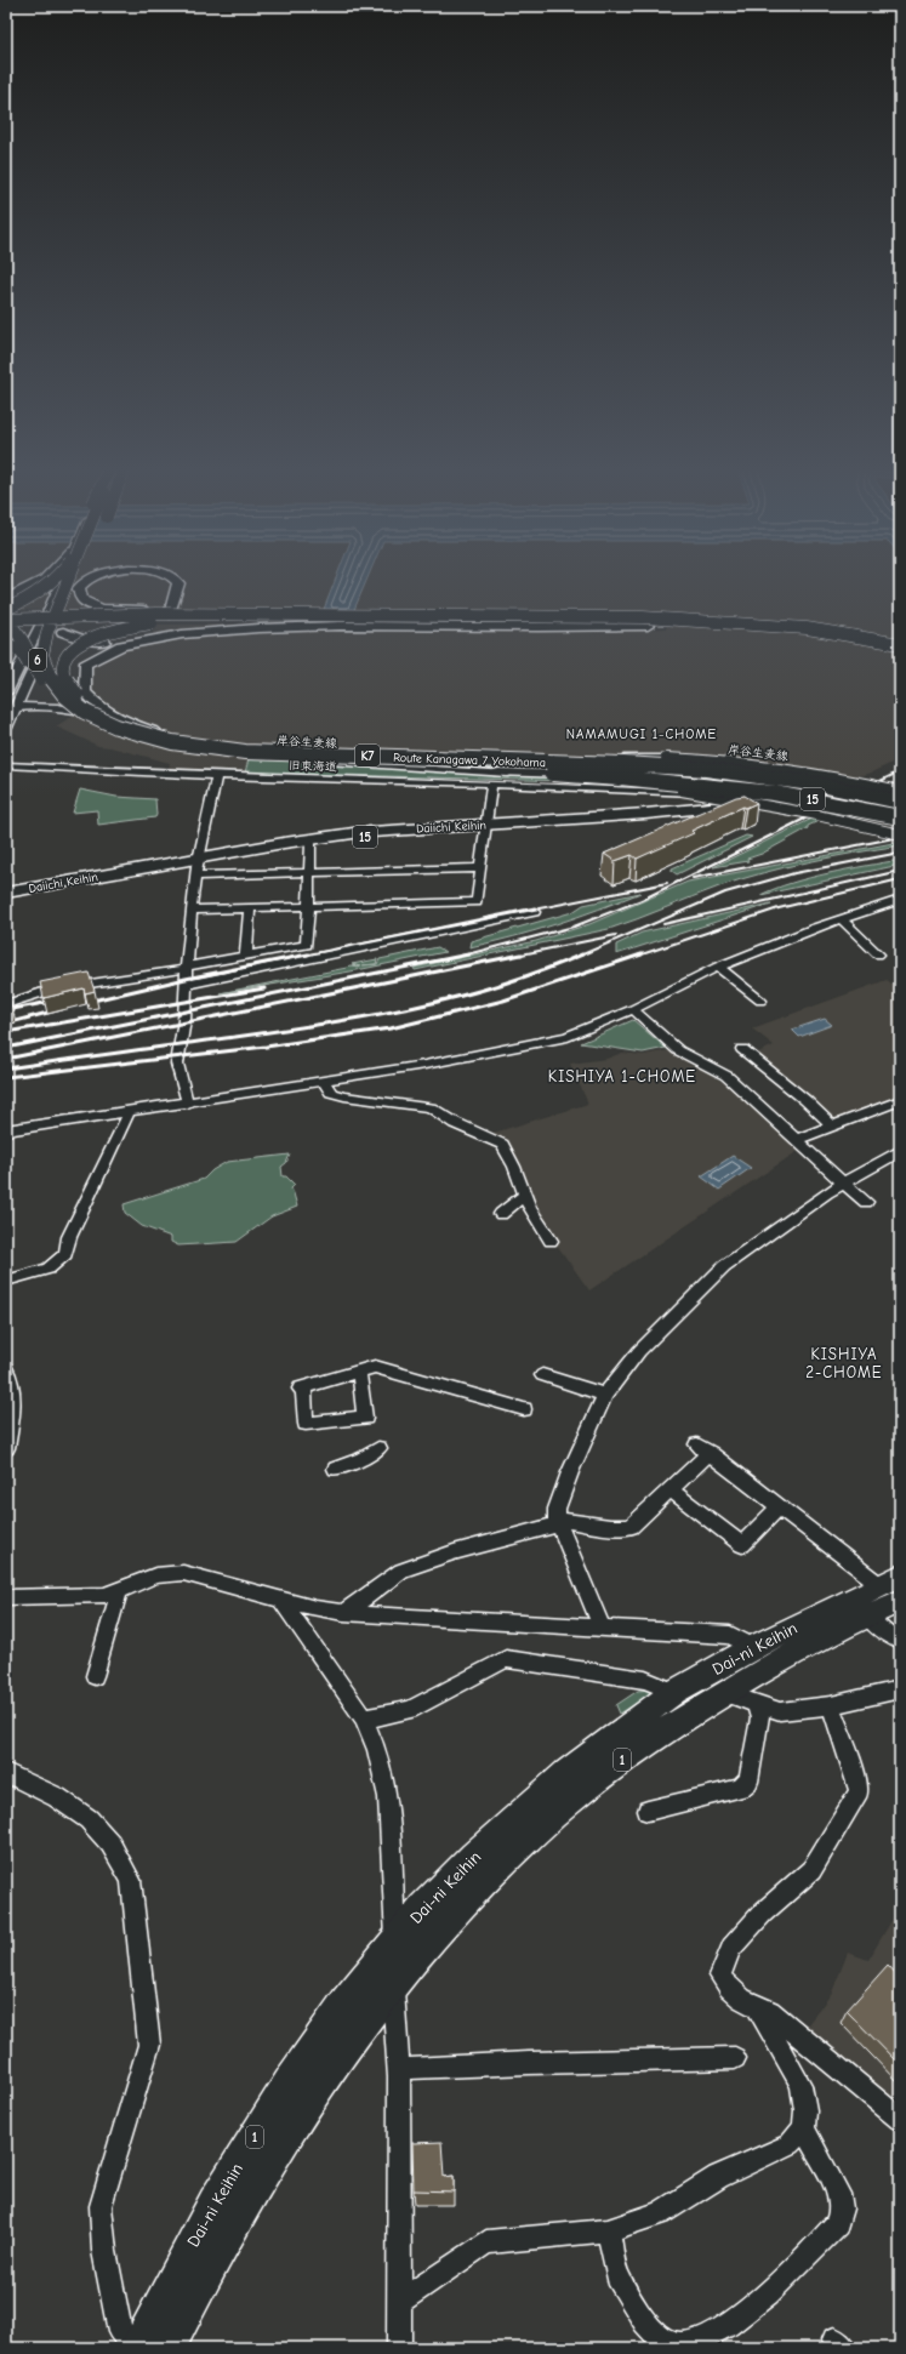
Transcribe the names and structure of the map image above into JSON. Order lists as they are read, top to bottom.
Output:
{
  "streets": {
    "highway": [
      "K7",
      "Route Kanagawa 7 Yokohama",
      "15",
      "Daiichi Keihin",
      "Dai-ni Keihin",
      "1"
    ],
    "main road": ["6"],
    "street": ["岸谷生麦線", "旧東海道"]
  },
  "crossings": [
    ["6", "岸谷生麦線"],
    ["岸谷生麦線", "Route Kanagawa 7 Yokohama"],
    ["岸谷生麦線", "旧東海道"],
    ["岸谷生麦線", "Daiichi Keihin"],
    ["Route Kanagawa 7 Yokohama", "旧東海道"],
    ["旧東海道", "Daiichi Keihin"]
  ],
  "districts": ["NAMAMUGI 1-CHOME", "KISHIYA 1-CHOME", "KISHIYA 2-CHOME"]
}
